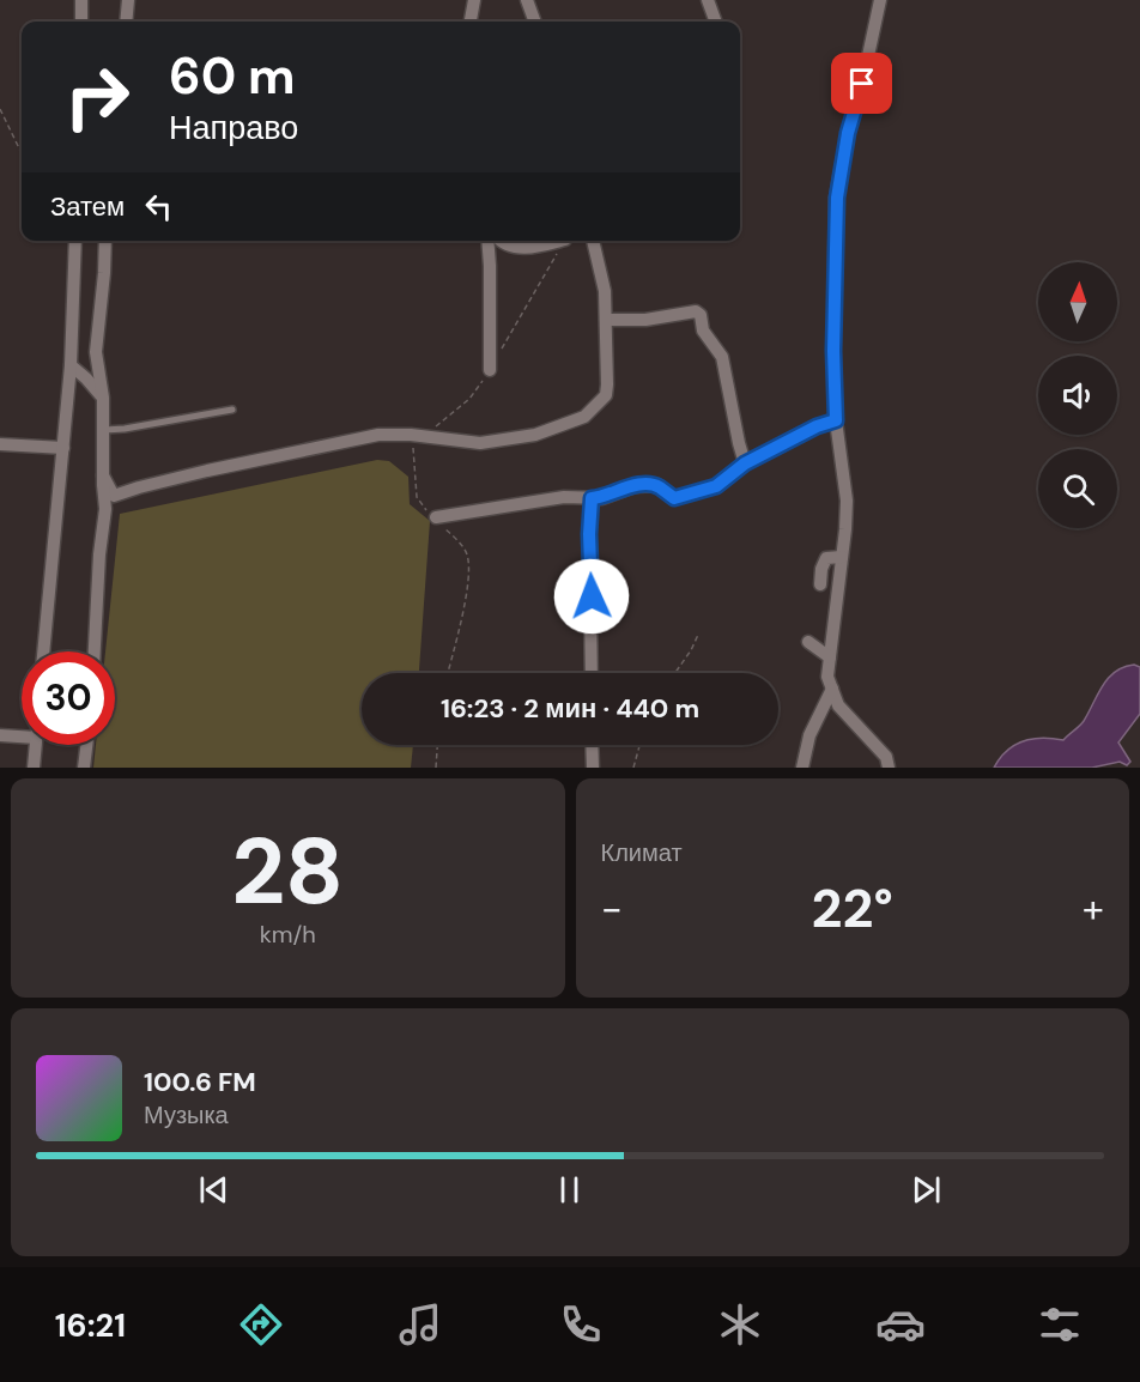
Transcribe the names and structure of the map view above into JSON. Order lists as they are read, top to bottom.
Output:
{
  "north": "top",
  "page": {
    "turn": ["60 m", "Направо"],
    "then": "Затем",
    "limit": "30",
    "trip": "16:23 · 2 мин · 440 m",
    "tile": [
      ["28", "km/h"],
      "Климат"
    ],
    "heat": ["−", "22°", "+"],
    "song": ["100.6 FM", "Музыка"],
    "tabs": "16:21"
  }
}
